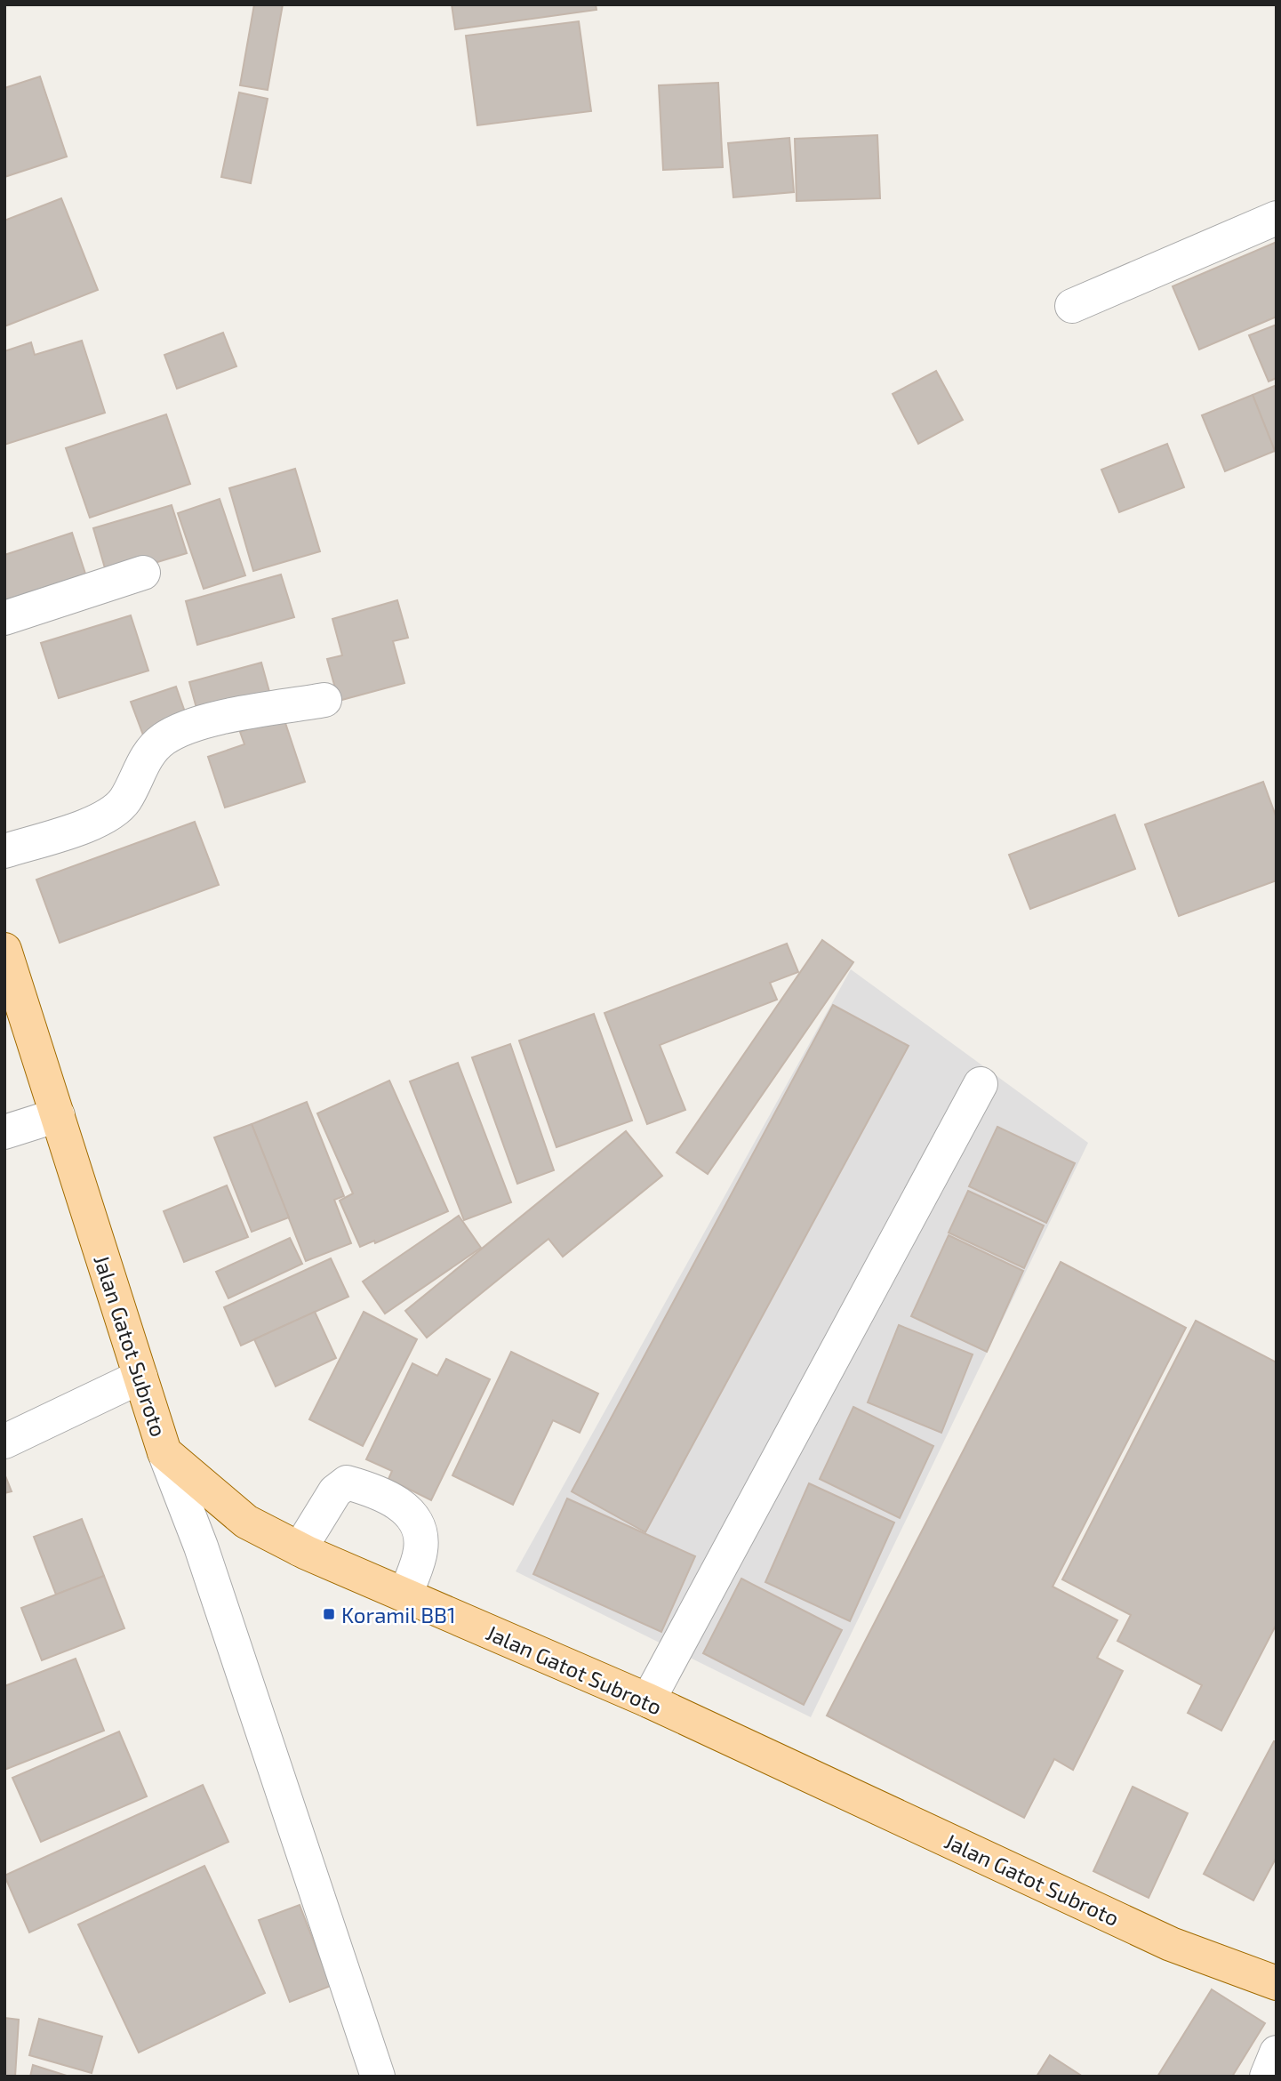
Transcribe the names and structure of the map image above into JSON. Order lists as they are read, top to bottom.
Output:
{
  "streets": {
    "main road": ["Jalan Gatot Subroto"]
  },
  "places": {
    "transit": ["Koramil BB1"]
  }
}
